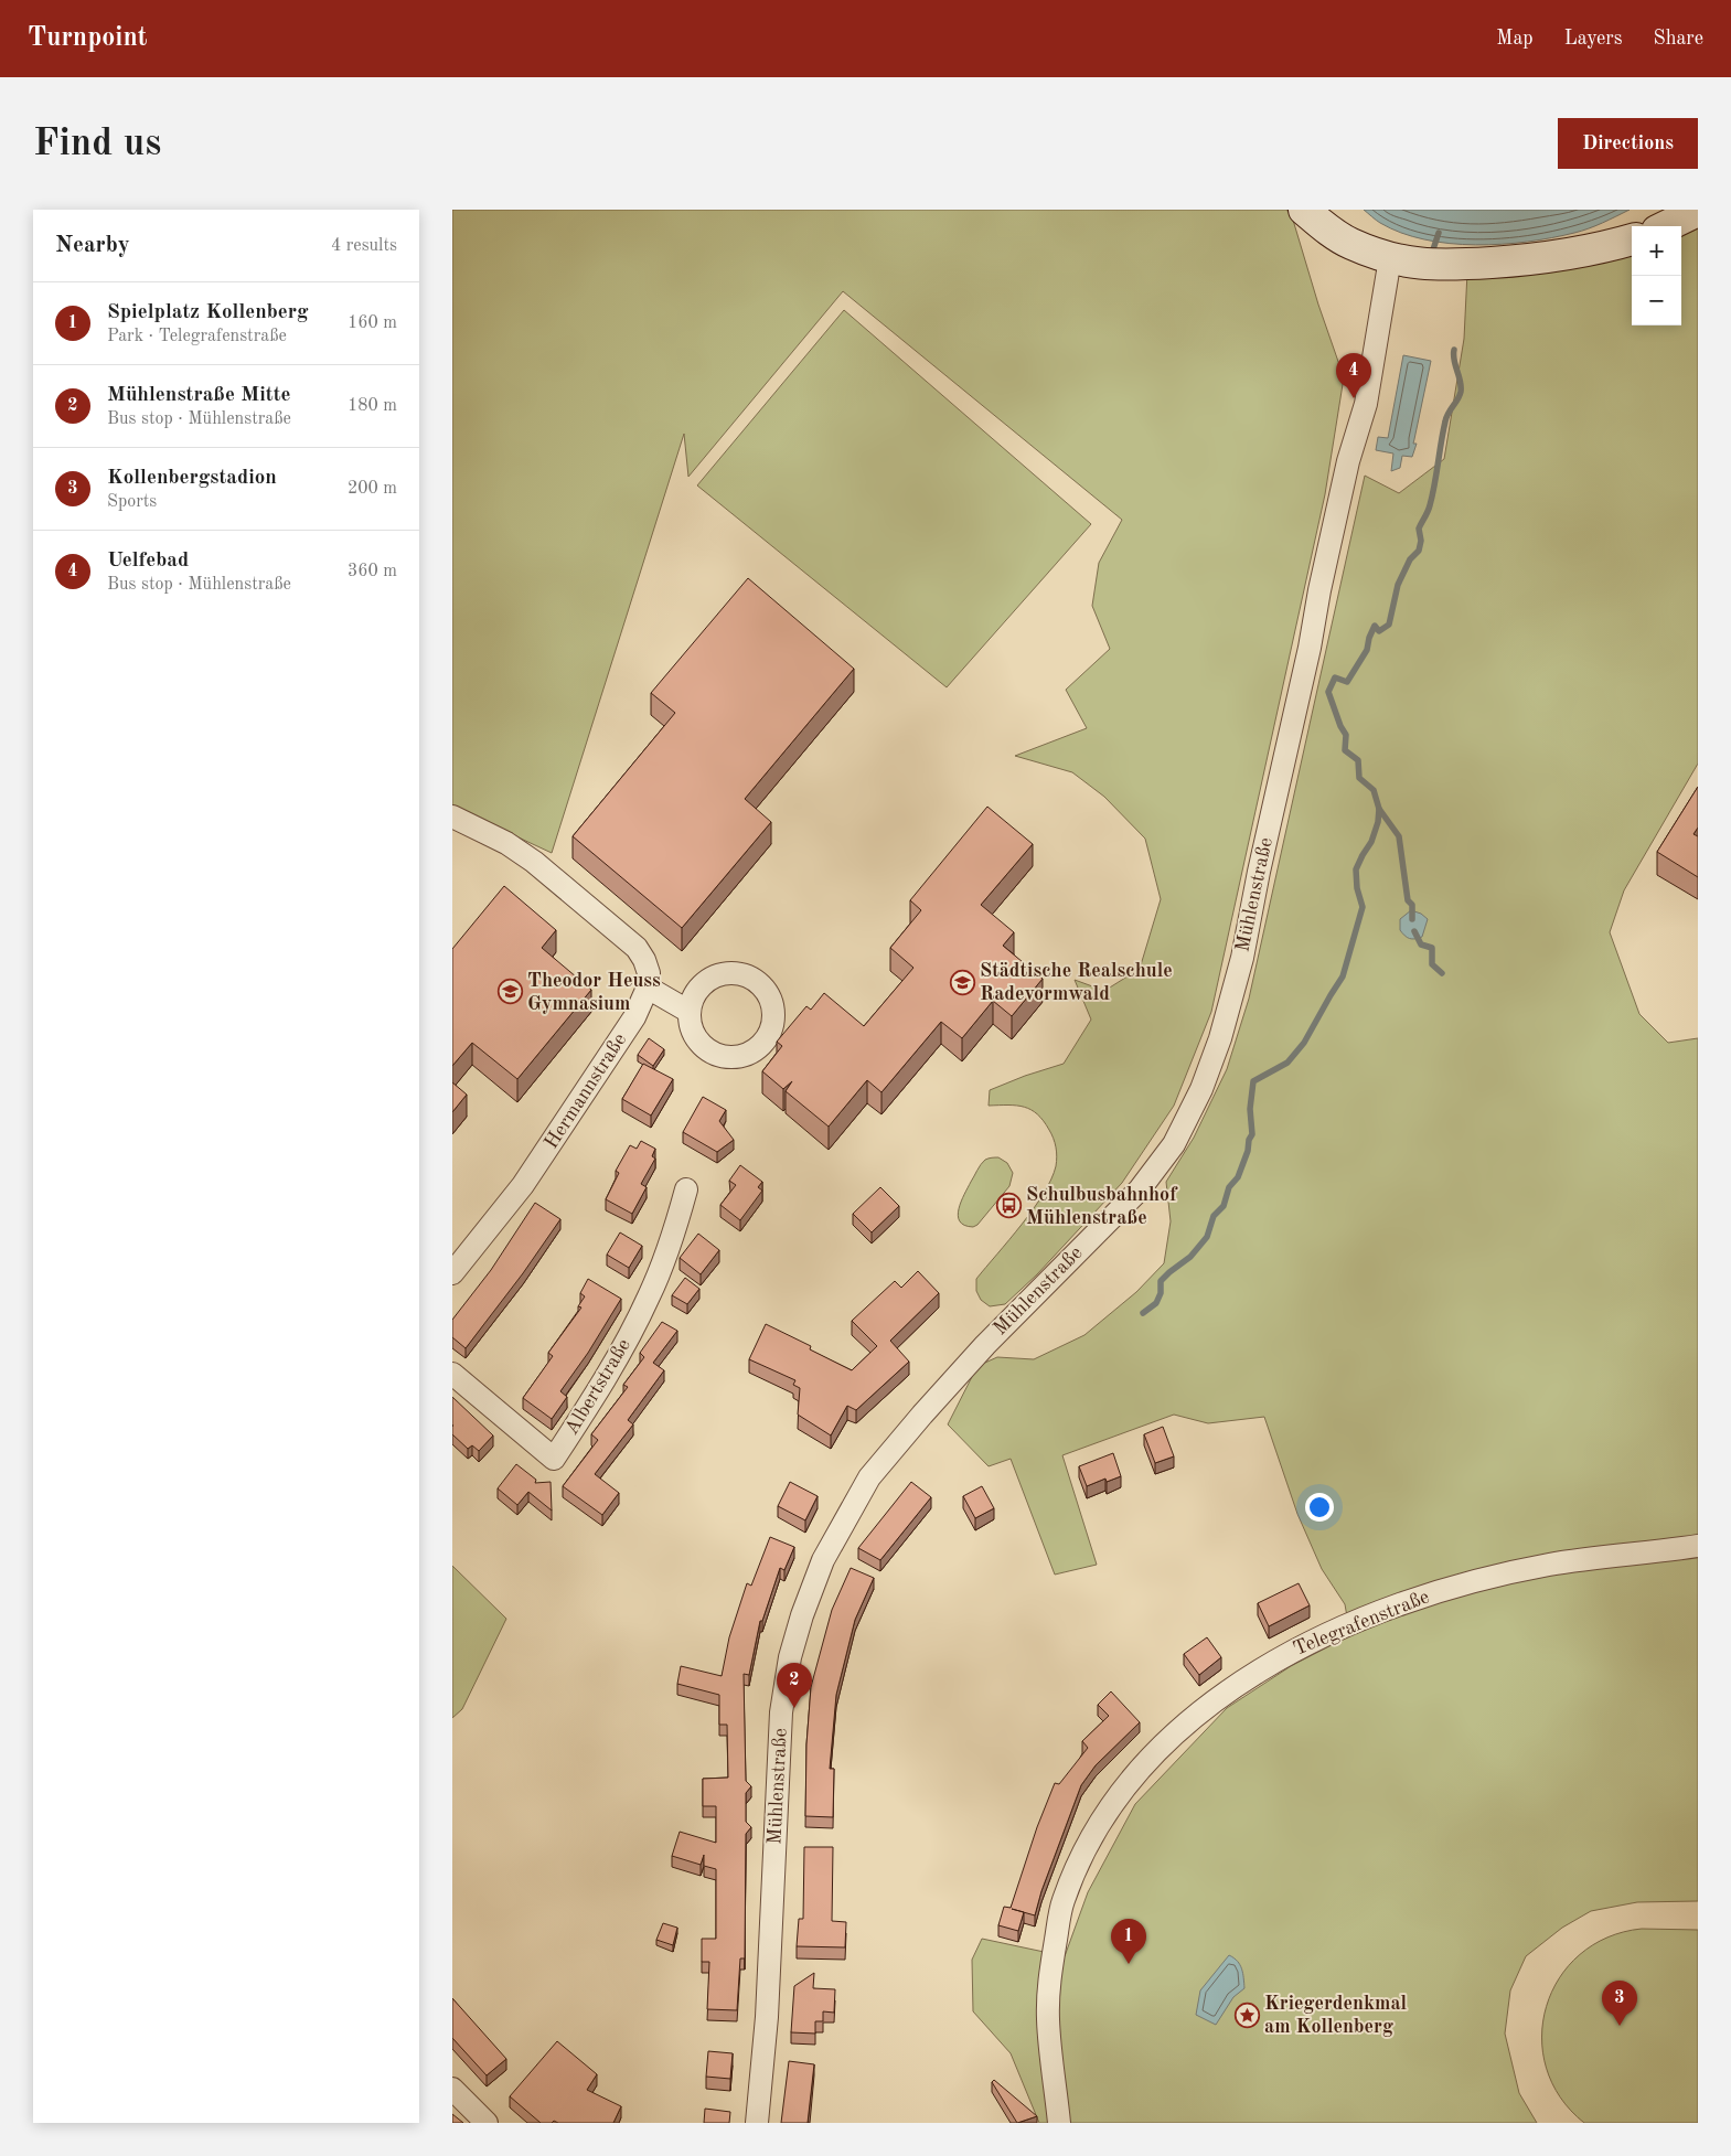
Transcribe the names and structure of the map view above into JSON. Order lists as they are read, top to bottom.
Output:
{
  "streets": {
    "street": [
      "Mühlenstraße",
      "Hermannstraße",
      "Albertstraße",
      "Telegrafenstraße"
    ]
  },
  "places": {
    "school or university": ["Städtische Realschule Radevormwald", "Theodor Heuss Gymnasium"],
    "bus stop": ["Schulbusbahnhof Mühlenstraße"],
    "place": ["Kriegerdenkmal am Kollenberg"]
  },
  "page": {
    "header": "Turnpoint",
    "nav": ["Map", "Layers", "Share"],
    "buttons": "Directions",
    "title": "Find us",
    "heading": ["Nearby", "4 results"],
    "map_buttons": ["+", "−"],
    "list": [
      {
        "mark": "1",
        "name": "Spielplatz Kollenberg",
        "note": "Park · Telegrafenstraße",
        "value": "160 m"
      },
      {
        "mark": "2",
        "name": "Mühlenstraße Mitte",
        "note": "Bus stop · Mühlenstraße",
        "value": "180 m"
      },
      {
        "mark": "3",
        "name": "Kollenbergstadion",
        "note": "Sports",
        "value": "200 m"
      },
      {
        "mark": "4",
        "name": "Uelfebad",
        "note": "Bus stop · Mühlenstraße",
        "value": "360 m"
      }
    ],
    "pins": [
      "4",
      "2",
      "1",
      "3"
    ]
  }
}
